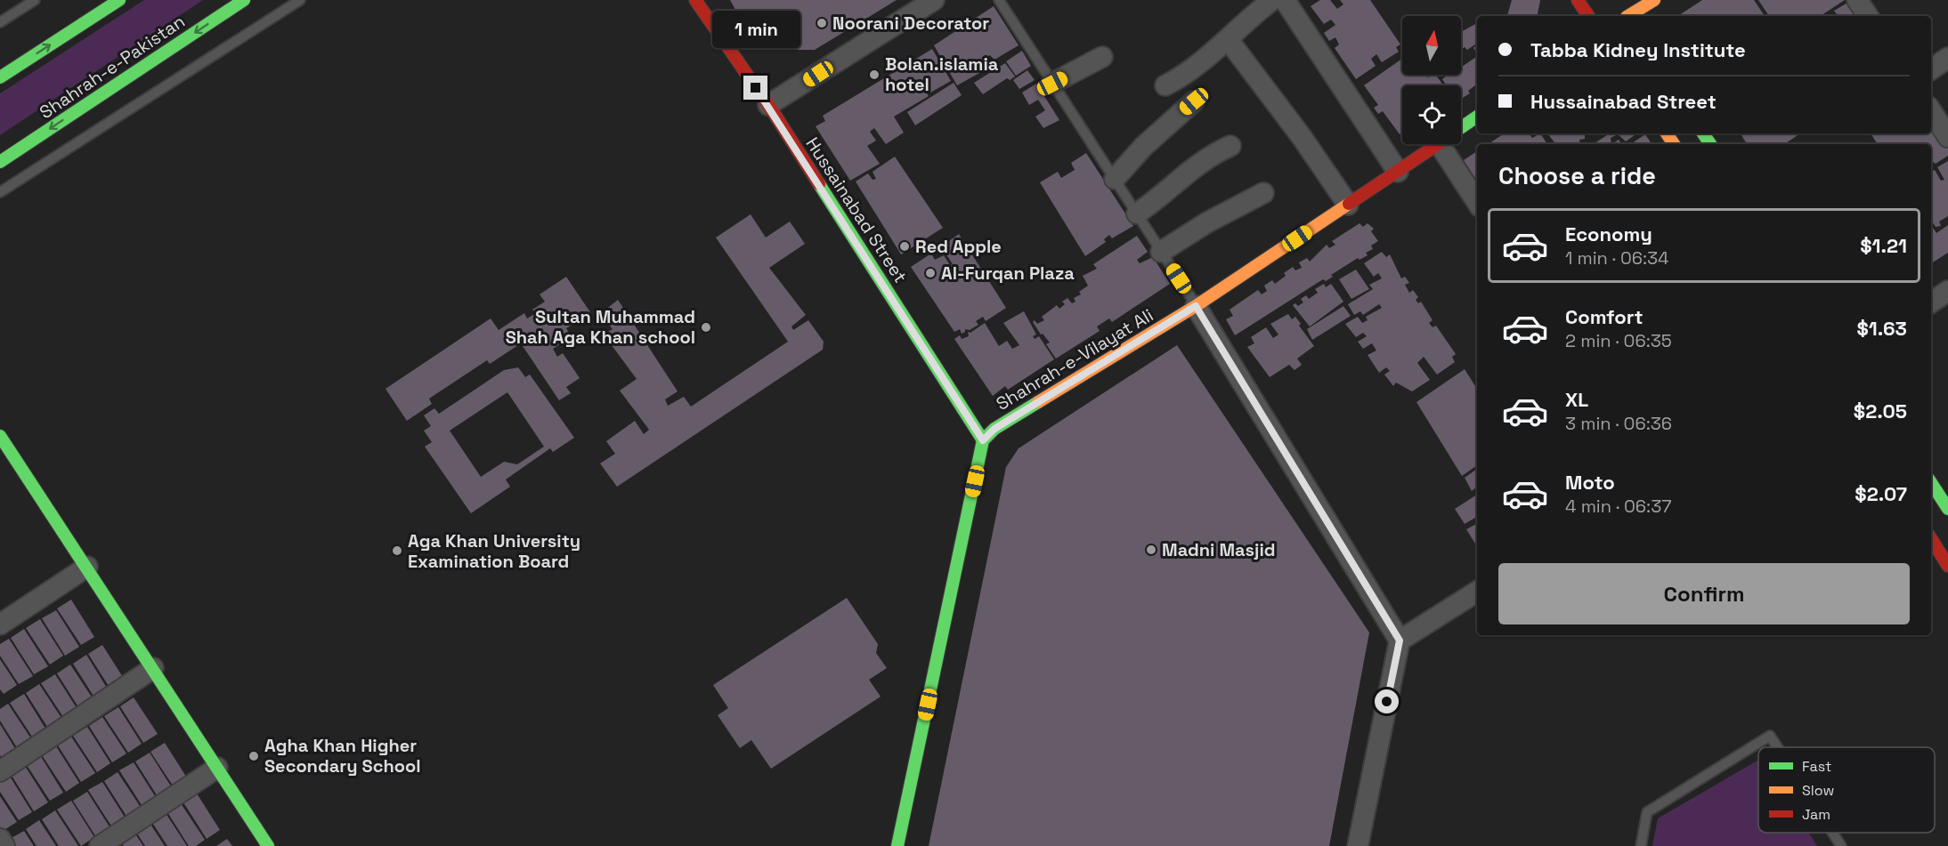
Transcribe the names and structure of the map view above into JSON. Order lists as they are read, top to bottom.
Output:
{
  "streets": {
    "main road": ["Shahrah-e-Pakistan", "Hussainabad Street", "Shahrah-e-Vilayat Ali"]
  },
  "crossings": [
    ["Hussainabad Street", "Shahrah-e-Vilayat Ali"]
  ],
  "places": [
    "Noorani Decorator",
    "Bolan.islamia hotel",
    "Red Apple",
    "Al-Furqan Plaza",
    "Sultan Muhammad Shah Aga Khan school",
    "Madni Masjid",
    "Aga Khan University Examination Board",
    "Agha Khan Higher Secondary School"
  ],
  "legend": ["Fast", "Slow", "Jam"],
  "north": "top",
  "page": {
    "bubble": "1 min",
    "banner": ["Tabba Kidney Institute", "Hussainabad Street"],
    "heading": "Choose a ride",
    "list": [
      {
        "name": "Economy",
        "note": "1 min · 06:34",
        "value": "$1.21"
      },
      {
        "name": "Comfort",
        "note": "2 min · 06:35",
        "value": "$1.63"
      },
      {
        "name": "XL",
        "note": "3 min · 06:36",
        "value": "$2.05"
      },
      {
        "name": "Moto",
        "note": "4 min · 06:37",
        "value": "$2.07"
      }
    ],
    "buttons": "Confirm"
  }
}
